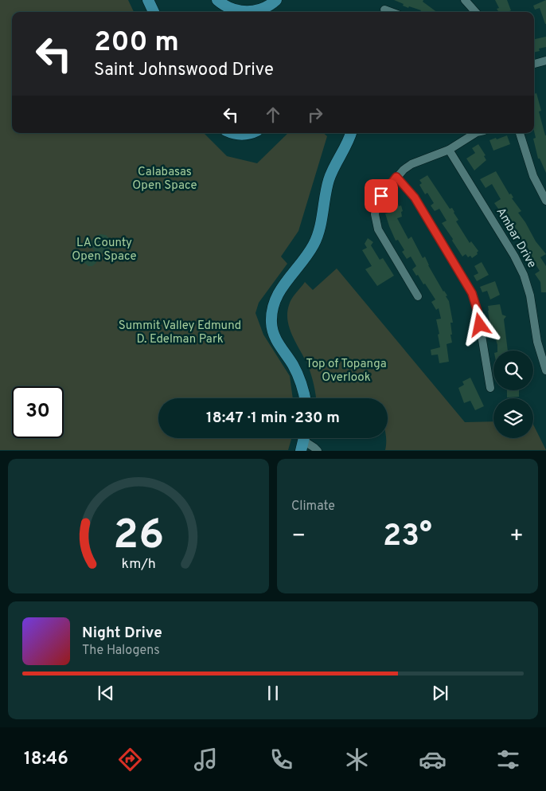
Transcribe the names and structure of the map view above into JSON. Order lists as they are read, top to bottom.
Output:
{
  "streets": {
    "street": ["Ambar Drive"]
  },
  "parks": [
    "Calabasas Open Space",
    "LA County Open Space",
    "Summit Valley Edmund D. Edelman Park",
    "Top of Topanga Overlook"
  ],
  "page": {
    "turn": ["200 m", "Saint Johnswood Drive"],
    "limit": "30",
    "trip": "18:47 · 1 min · 230 m",
    "tile": "Climate",
    "heat": ["−", "23°", "+"],
    "song": ["Night Drive", "The Halogens"],
    "tabs": "18:46",
    "gauge": ["26", "km/h"]
  }
}
